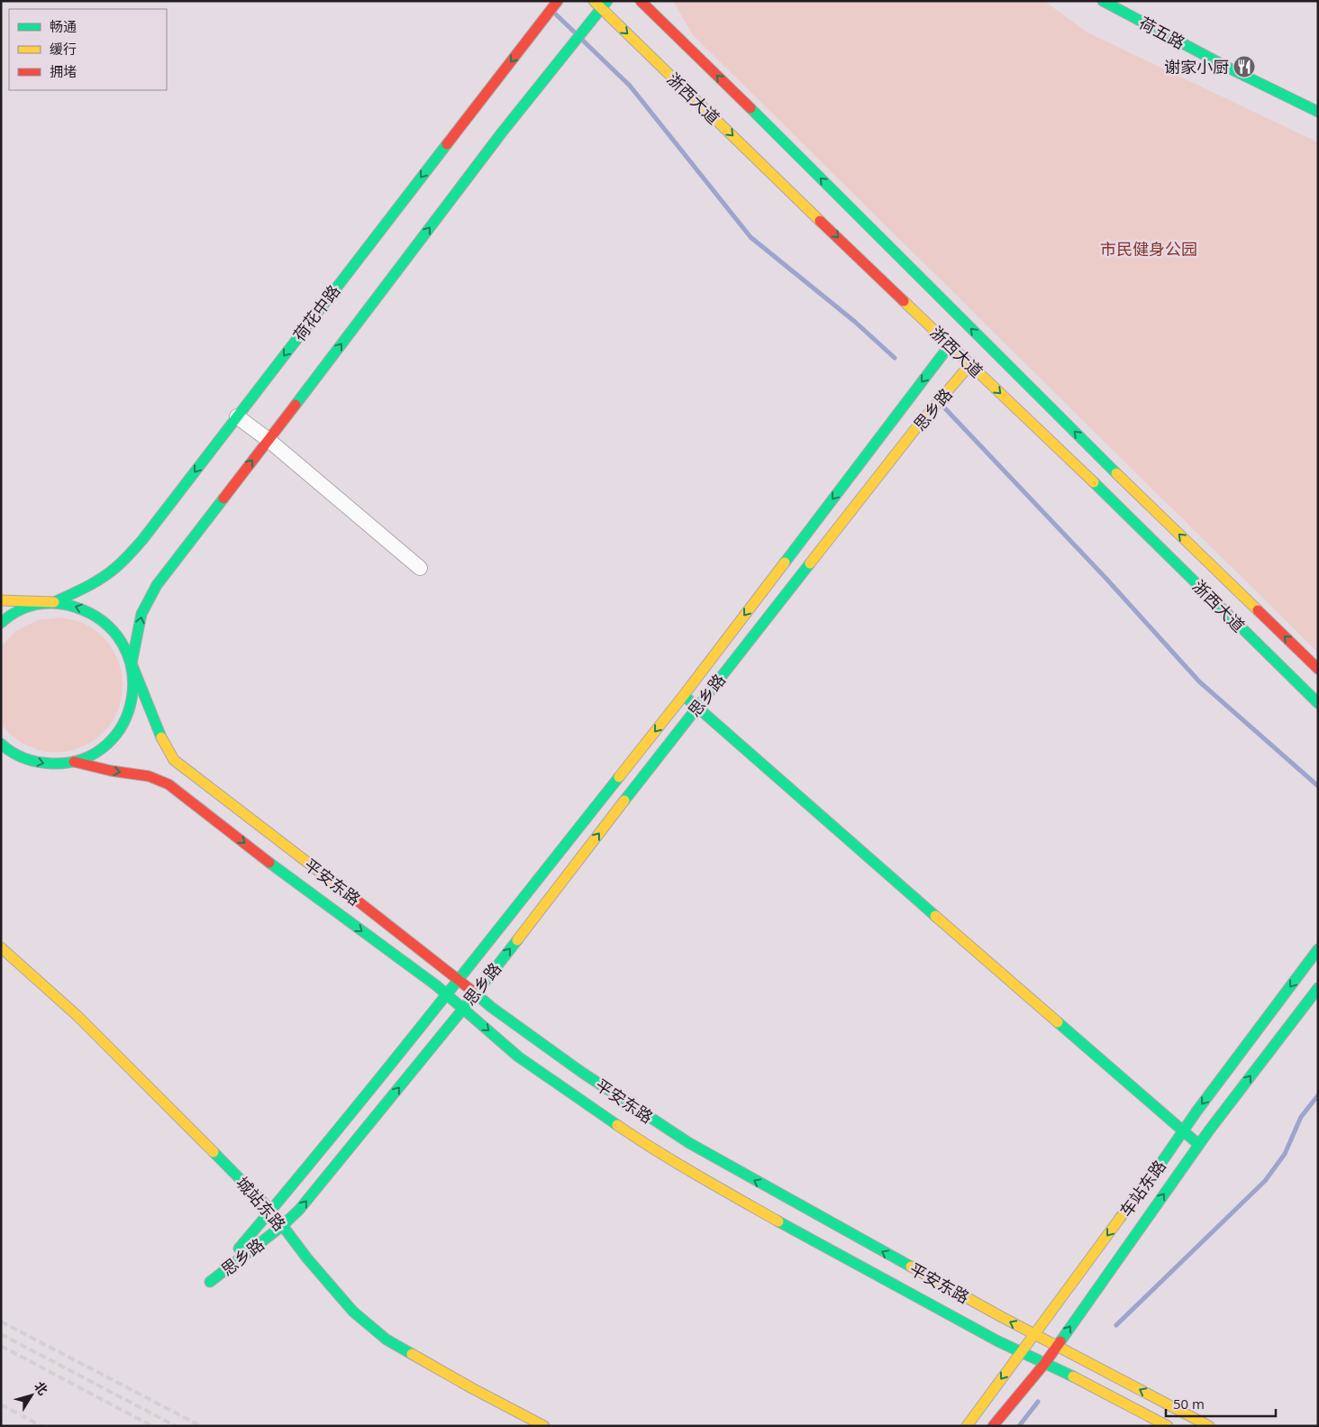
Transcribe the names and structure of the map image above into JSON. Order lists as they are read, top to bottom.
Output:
{
  "streets": {
    "main road": [
      "荷五路",
      "浙西大道",
      "荷花中路",
      "思乡路",
      "平安东路",
      "车站东路",
      "城站东路"
    ]
  },
  "crossings": [
    ["浙西大道", "思乡路"],
    ["荷花中路", "平安东路"],
    ["思乡路", "平安东路"],
    ["思乡路", "城站东路"],
    ["平安东路", "车站东路"]
  ],
  "parks": ["市民健身公园"],
  "places": {
    "restaurant": ["谢家小厨"]
  },
  "legend": ["畅通", "缓行", "拥堵"],
  "scale_bar": "50 m",
  "north": "top right"
}
